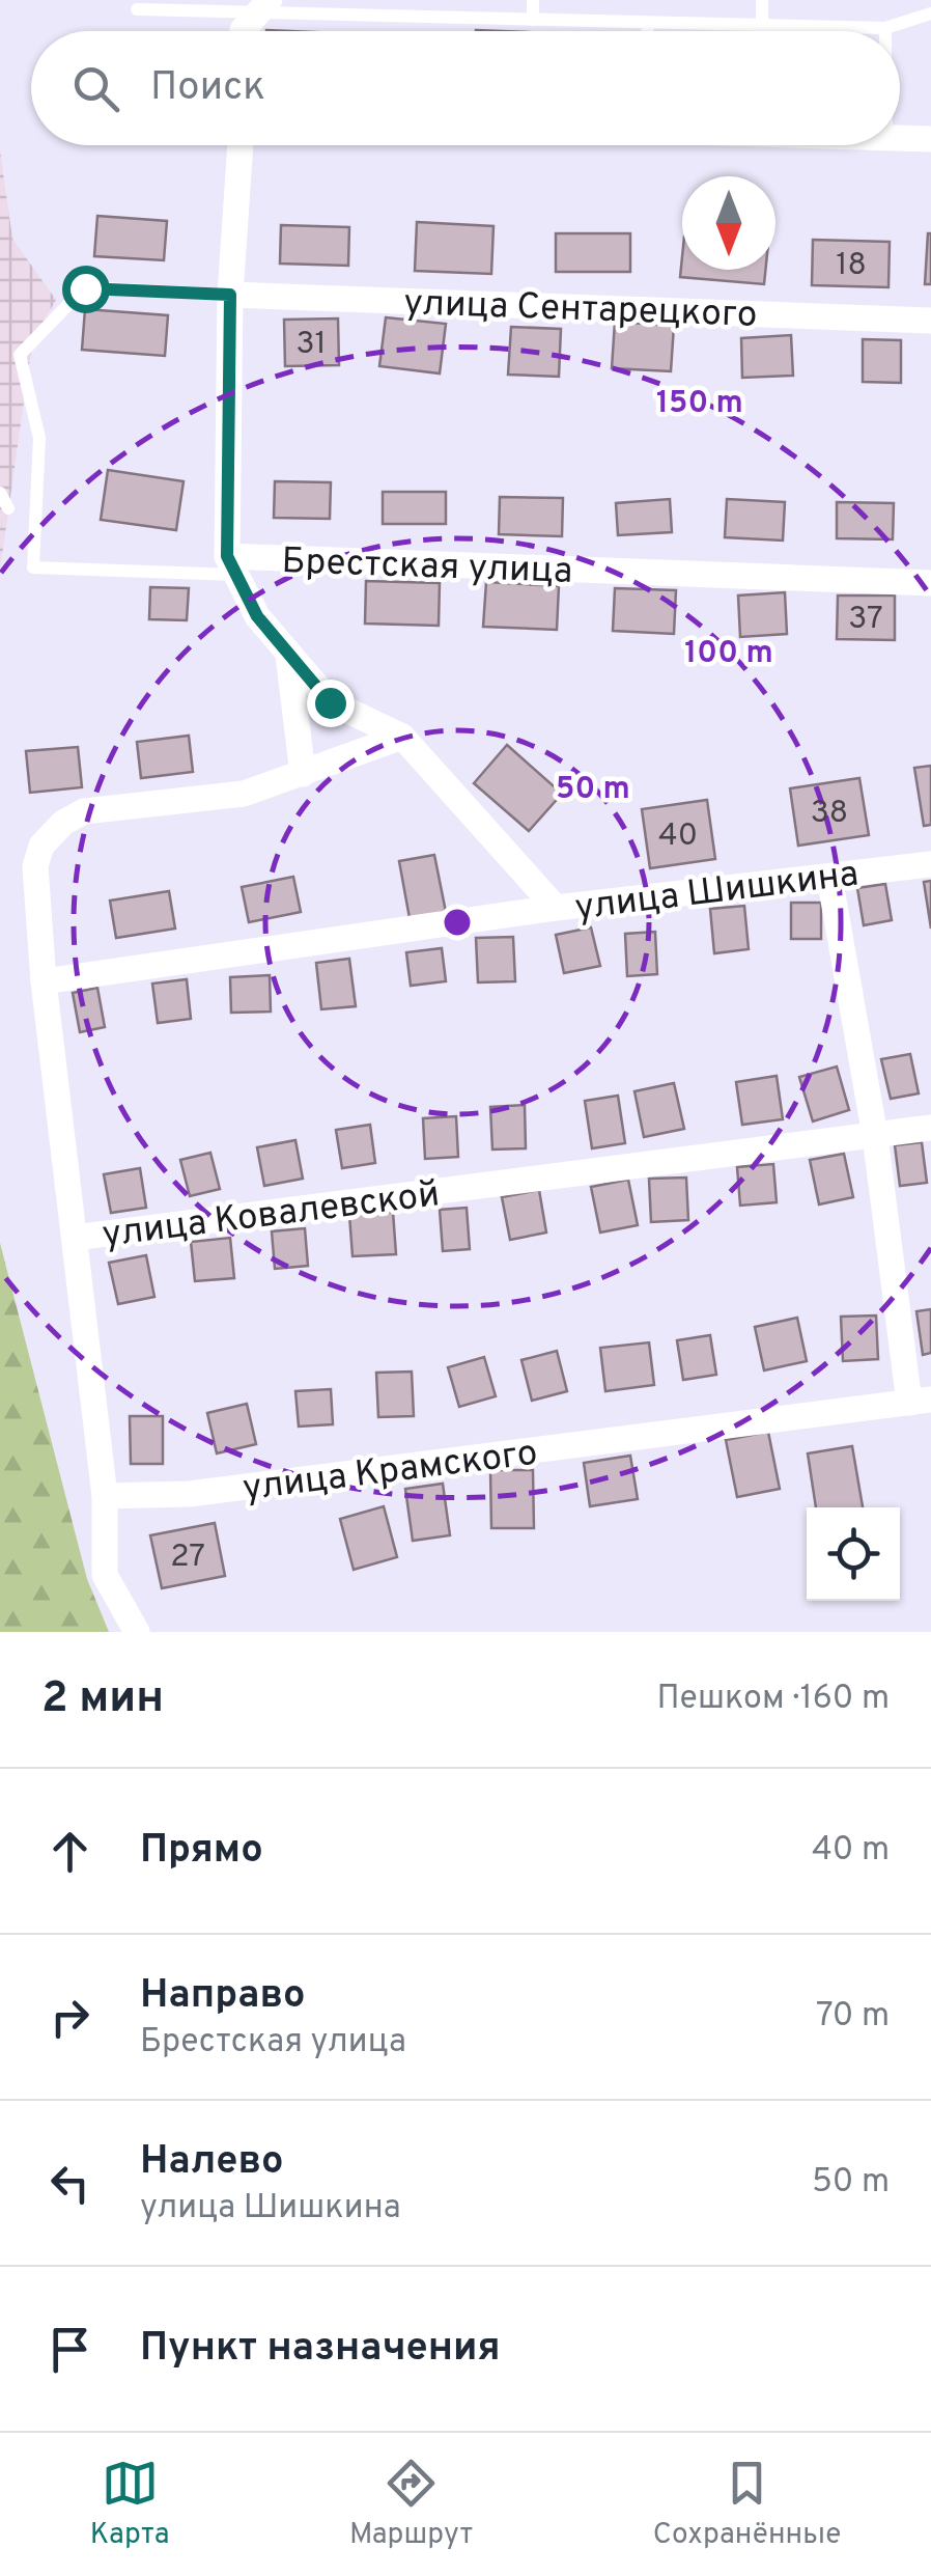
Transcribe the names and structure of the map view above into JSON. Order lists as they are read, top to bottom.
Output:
{
  "streets": {
    "street": [
      "улица Сентарецкого",
      "Брестская улица",
      "улица Шишкина",
      "улица Ковалевской",
      "улица Крамского"
    ]
  },
  "crossings": [
    ["Брестская улица", "улица Шишкина"],
    ["улица Шишкина", "улица Ковалевской"]
  ],
  "house_numbers": [
    "18",
    "31",
    "37",
    "38",
    "40",
    "27"
  ],
  "north": "bottom",
  "page": {
    "search": "Поиск",
    "heading": ["2 мин", "Пешком · 160 m"],
    "list": [
      ["Прямо", "40 m"],
      ["Направо", "Брестская улица", "70 m"],
      ["Налево", "улица Шишкина", "50 m"],
      "Пункт назначения"
    ],
    "nav": ["Карта", "Маршрут", "Сохранённые"]
  },
  "rings": ["150 m", "100 m", "50 m"]
}
